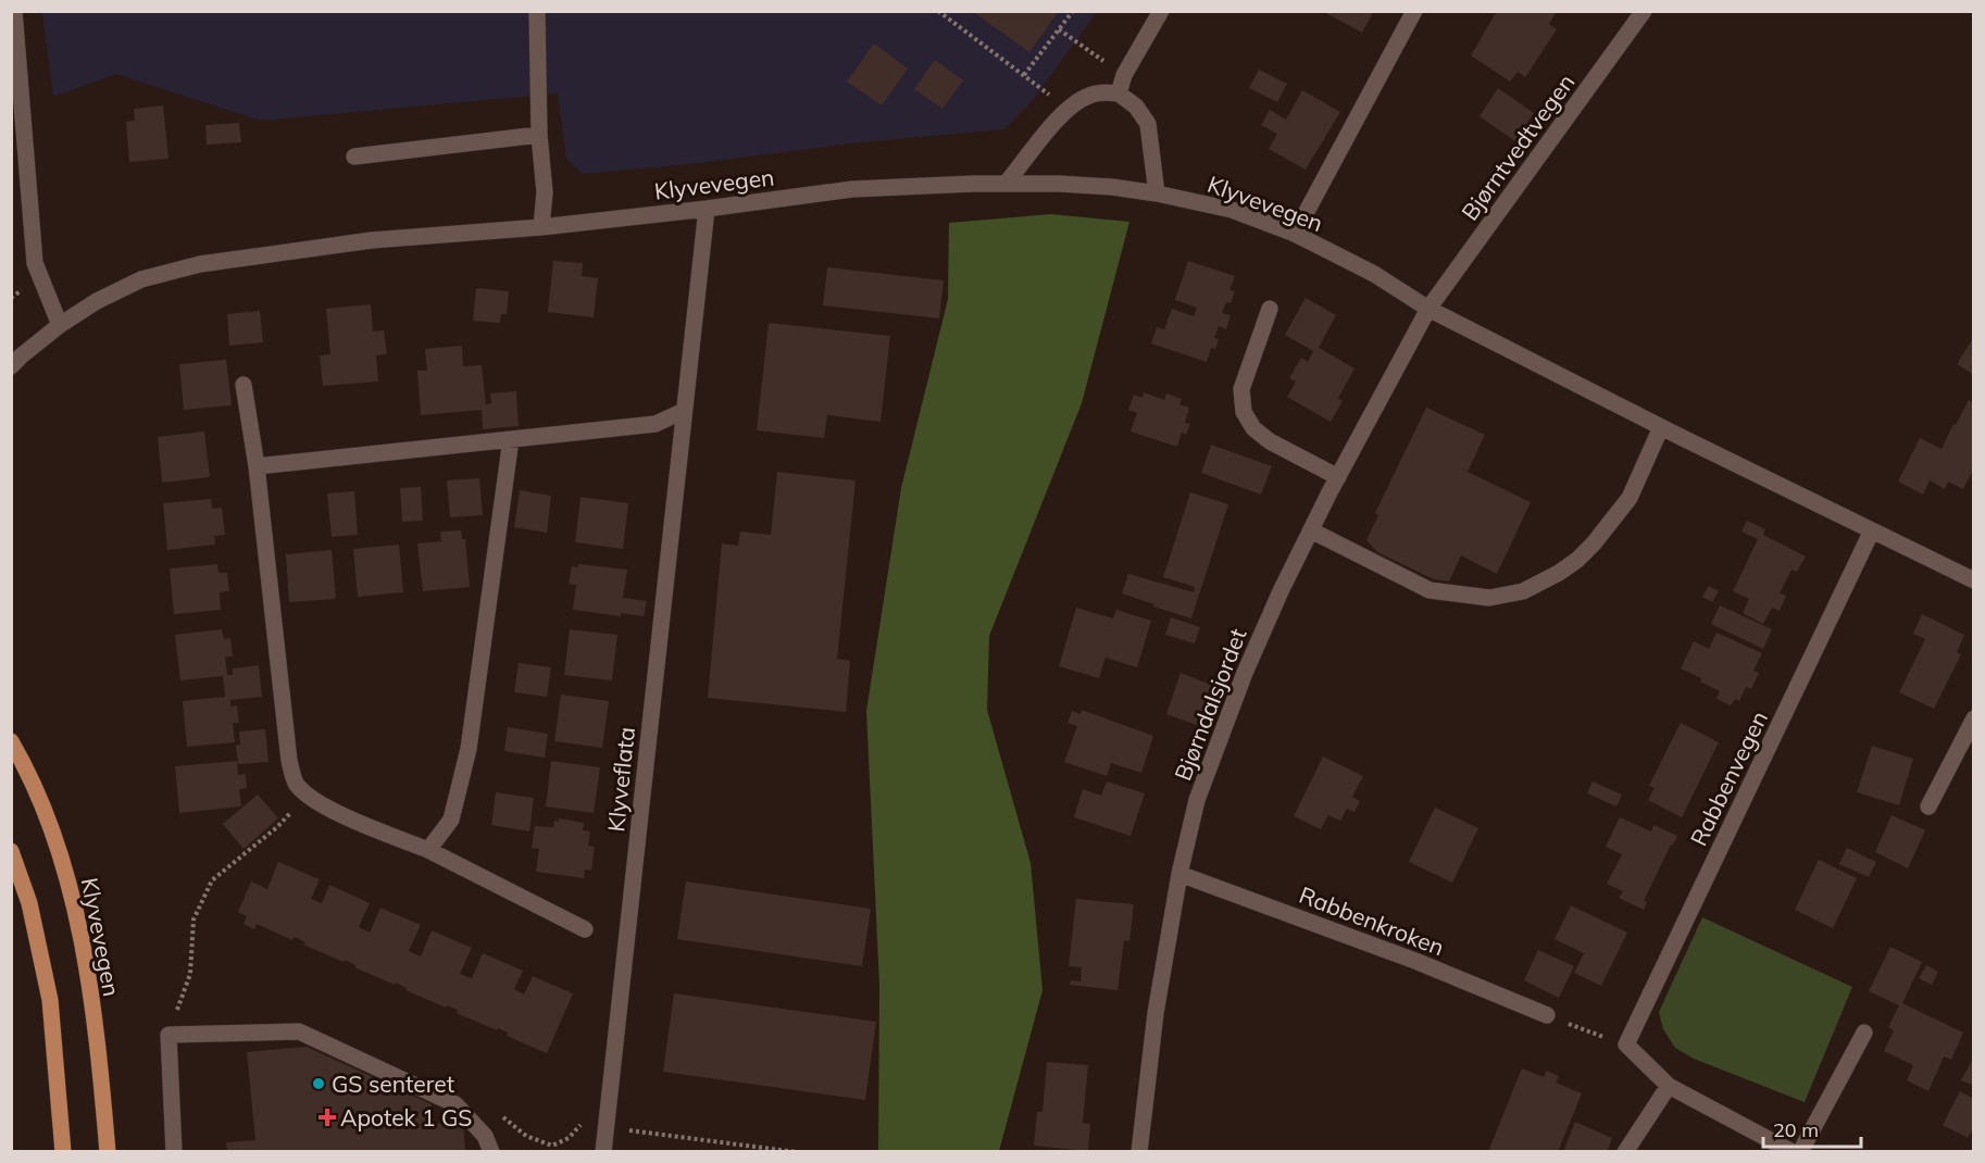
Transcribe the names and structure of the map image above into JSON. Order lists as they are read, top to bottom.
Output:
{
  "streets": {
    "main road": ["Klyvevegen"],
    "street": [
      "Bjørntvedtvegen",
      "Bjørndalsjordet",
      "Rabbenvegen",
      "Klyveflata",
      "Rabbenkroken"
    ]
  },
  "crossings": [
    ["Bjørntvedtvegen", "Klyvevegen"],
    ["Bjørntvedtvegen", "Bjørndalsjordet"],
    ["Klyvevegen", "Bjørndalsjordet"],
    ["Klyvevegen", "Klyveflata"],
    ["Bjørndalsjordet", "Rabbenkroken"]
  ],
  "places": {
    "other": ["GS senteret"],
    "health": ["Apotek 1 GS"]
  },
  "scale_bar": "20 m"
}
